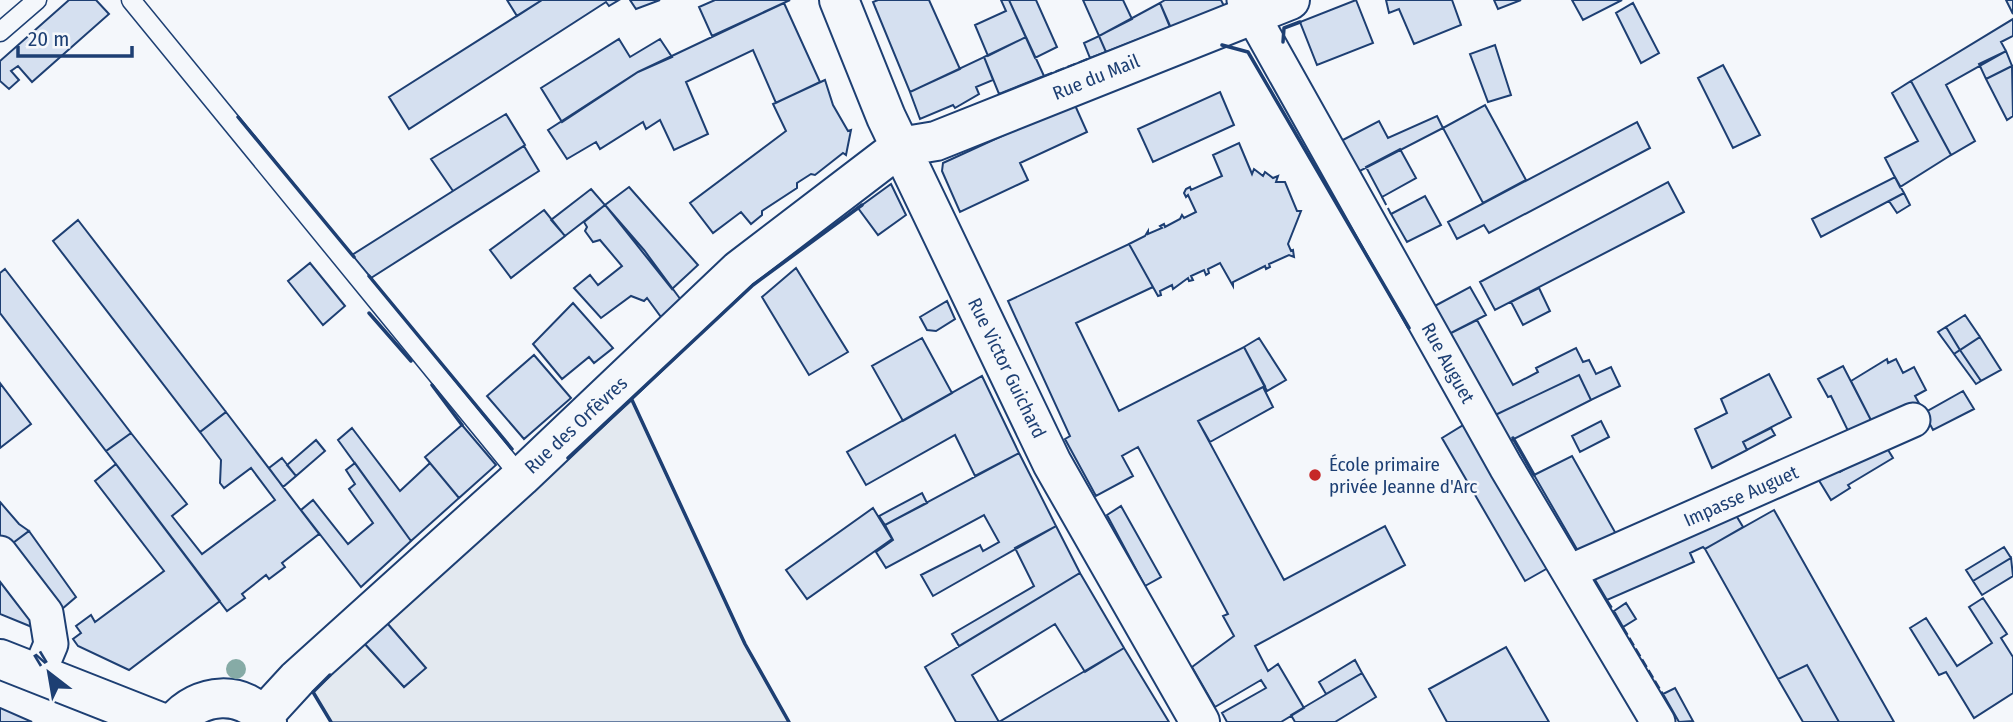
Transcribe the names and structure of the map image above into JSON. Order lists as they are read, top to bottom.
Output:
{
  "streets": {
    "main road": ["Rue du Mail", "Rue Victor Guichard", "Rue des Orfèvres"],
    "street": ["Rue Auguet", "Impasse Auguet"]
  },
  "crossings": [
    ["Rue du Mail", "Rue Auguet"],
    ["Rue du Mail", "Rue Victor Guichard"],
    ["Rue du Mail", "Rue des Orfèvres"],
    ["Rue Auguet", "Impasse Auguet"],
    ["Rue Victor Guichard", "Rue des Orfèvres"]
  ],
  "places": ["École primaire privée Jeanne d'Arc"],
  "scale_bar": "20 m",
  "north": "top left"
}
